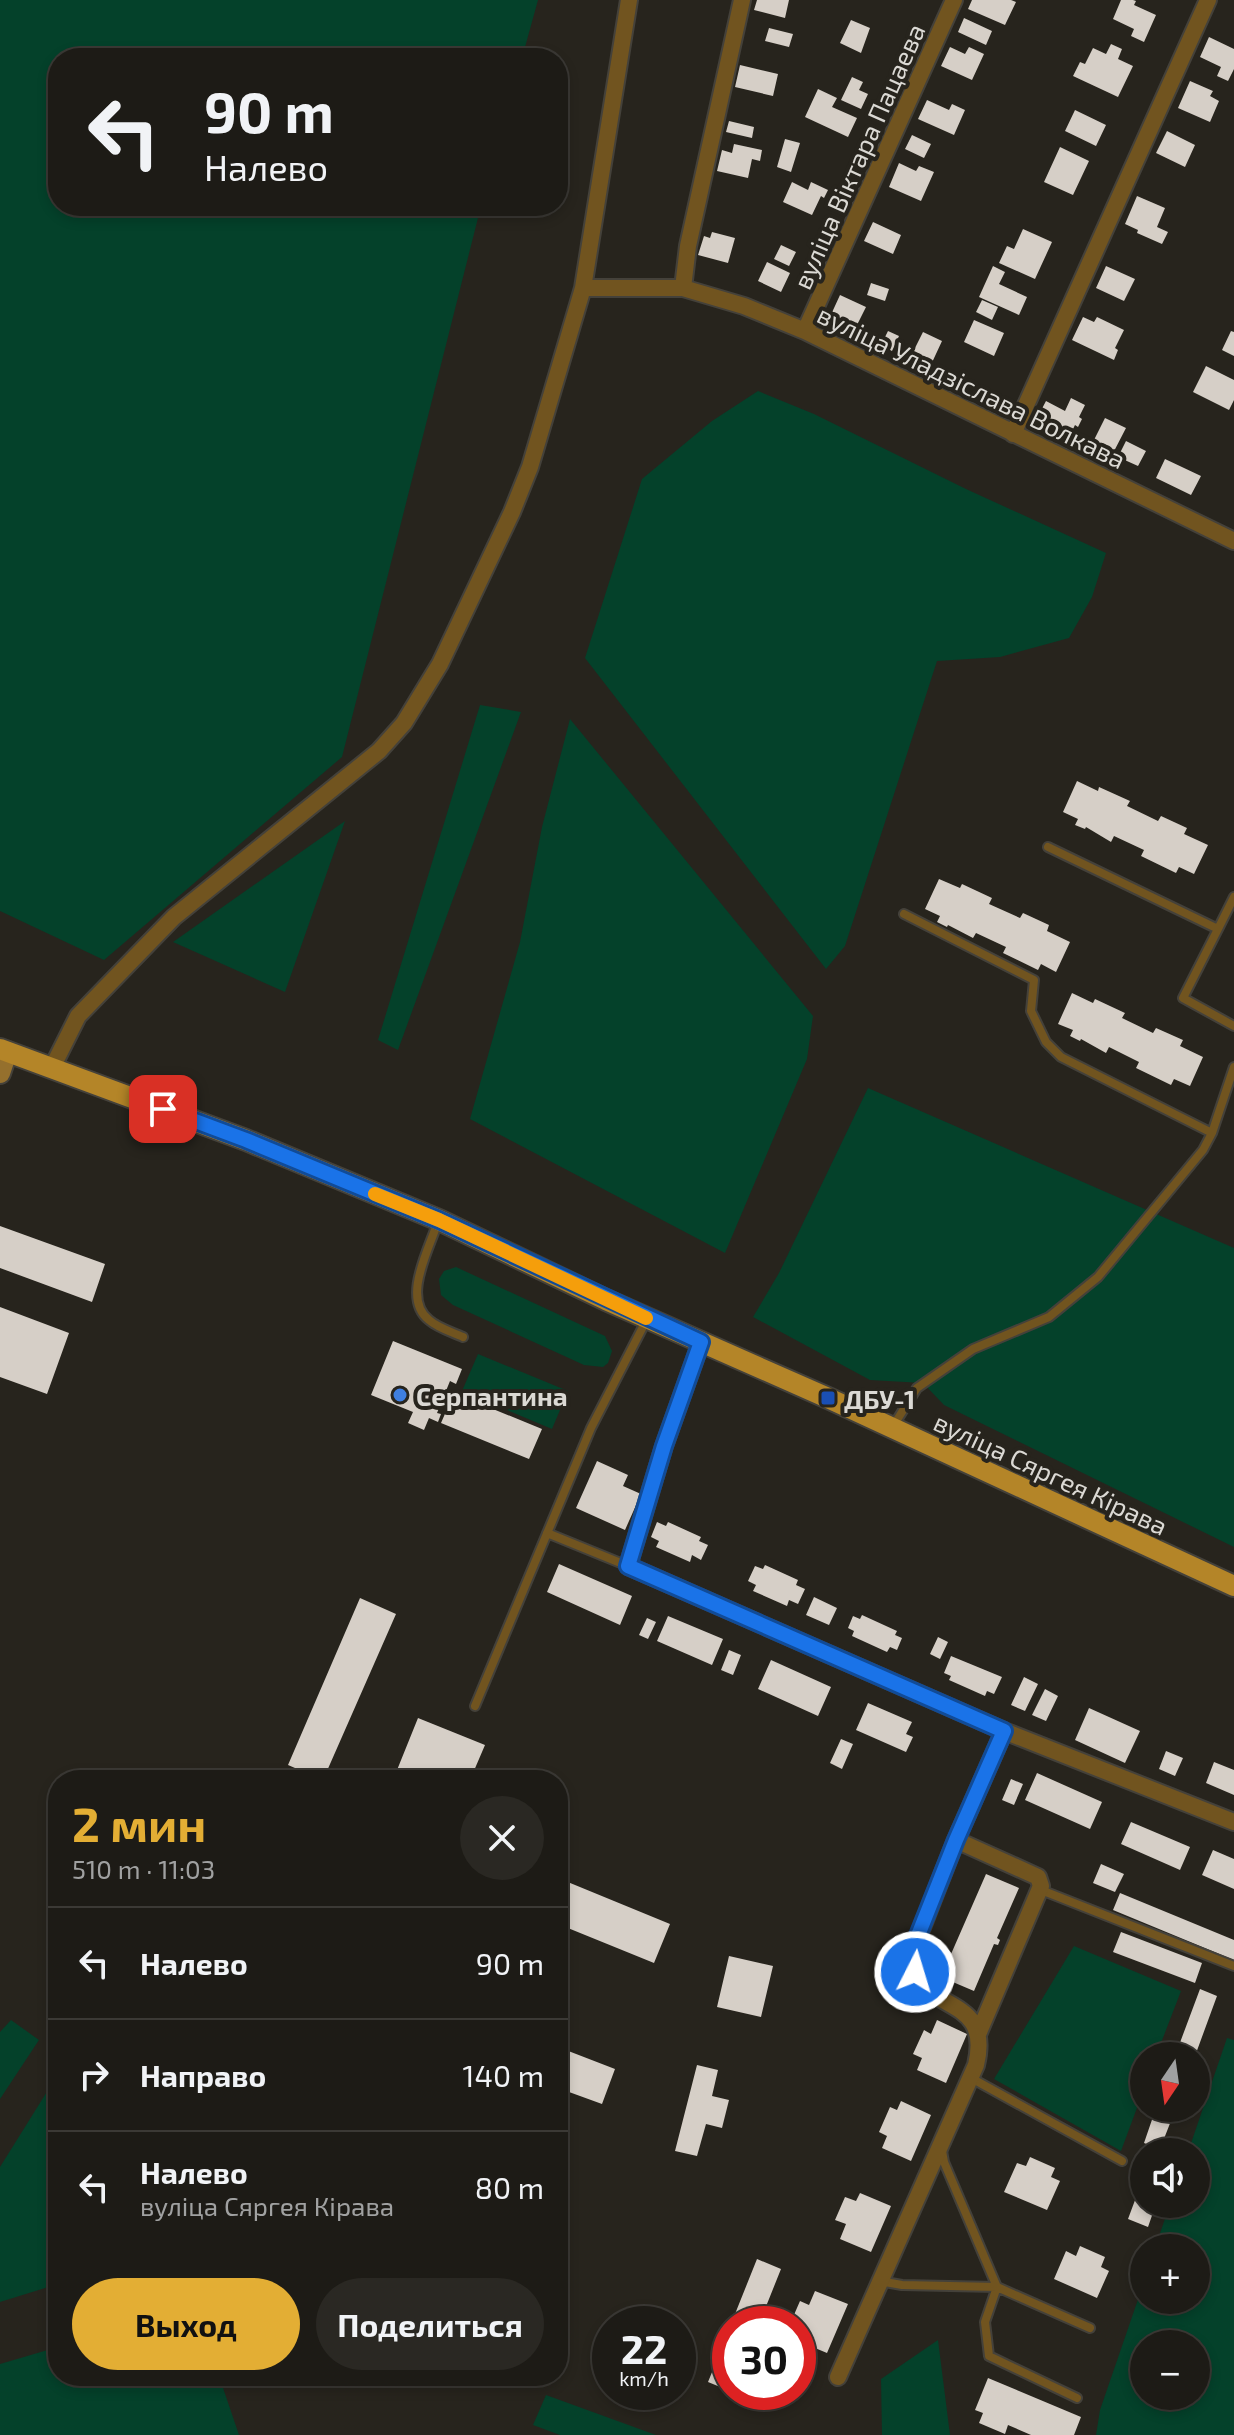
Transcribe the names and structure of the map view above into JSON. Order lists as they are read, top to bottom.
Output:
{
  "streets": {
    "main road": ["вуліца Сяргея Кірава"],
    "street": ["вуліца Віктара Пацаева", "вуліца Уладзіслава Волкава"]
  },
  "crossings": [
    ["вуліца Віктара Пацаева", "вуліца Уладзіслава Волкава"]
  ],
  "places": {
    "other": ["Серпантина"],
    "transit": ["ДБУ-1"]
  },
  "north": "bottom",
  "page": {
    "turn": ["90 m", "Налево"],
    "heading": ["2 мин", "510 m · 11:03"],
    "list": [
      {
        "name": "Налево",
        "value": "90 m"
      },
      {
        "name": "Направо",
        "value": "140 m"
      },
      {
        "name": "Налево",
        "note": "вуліца Сяргея Кірава",
        "value": "80 m"
      }
    ],
    "map_buttons": ["+", "−"],
    "buttons": ["Выход", "Поделиться"],
    "speed": "22 km/h",
    "limit": "30"
  }
}
